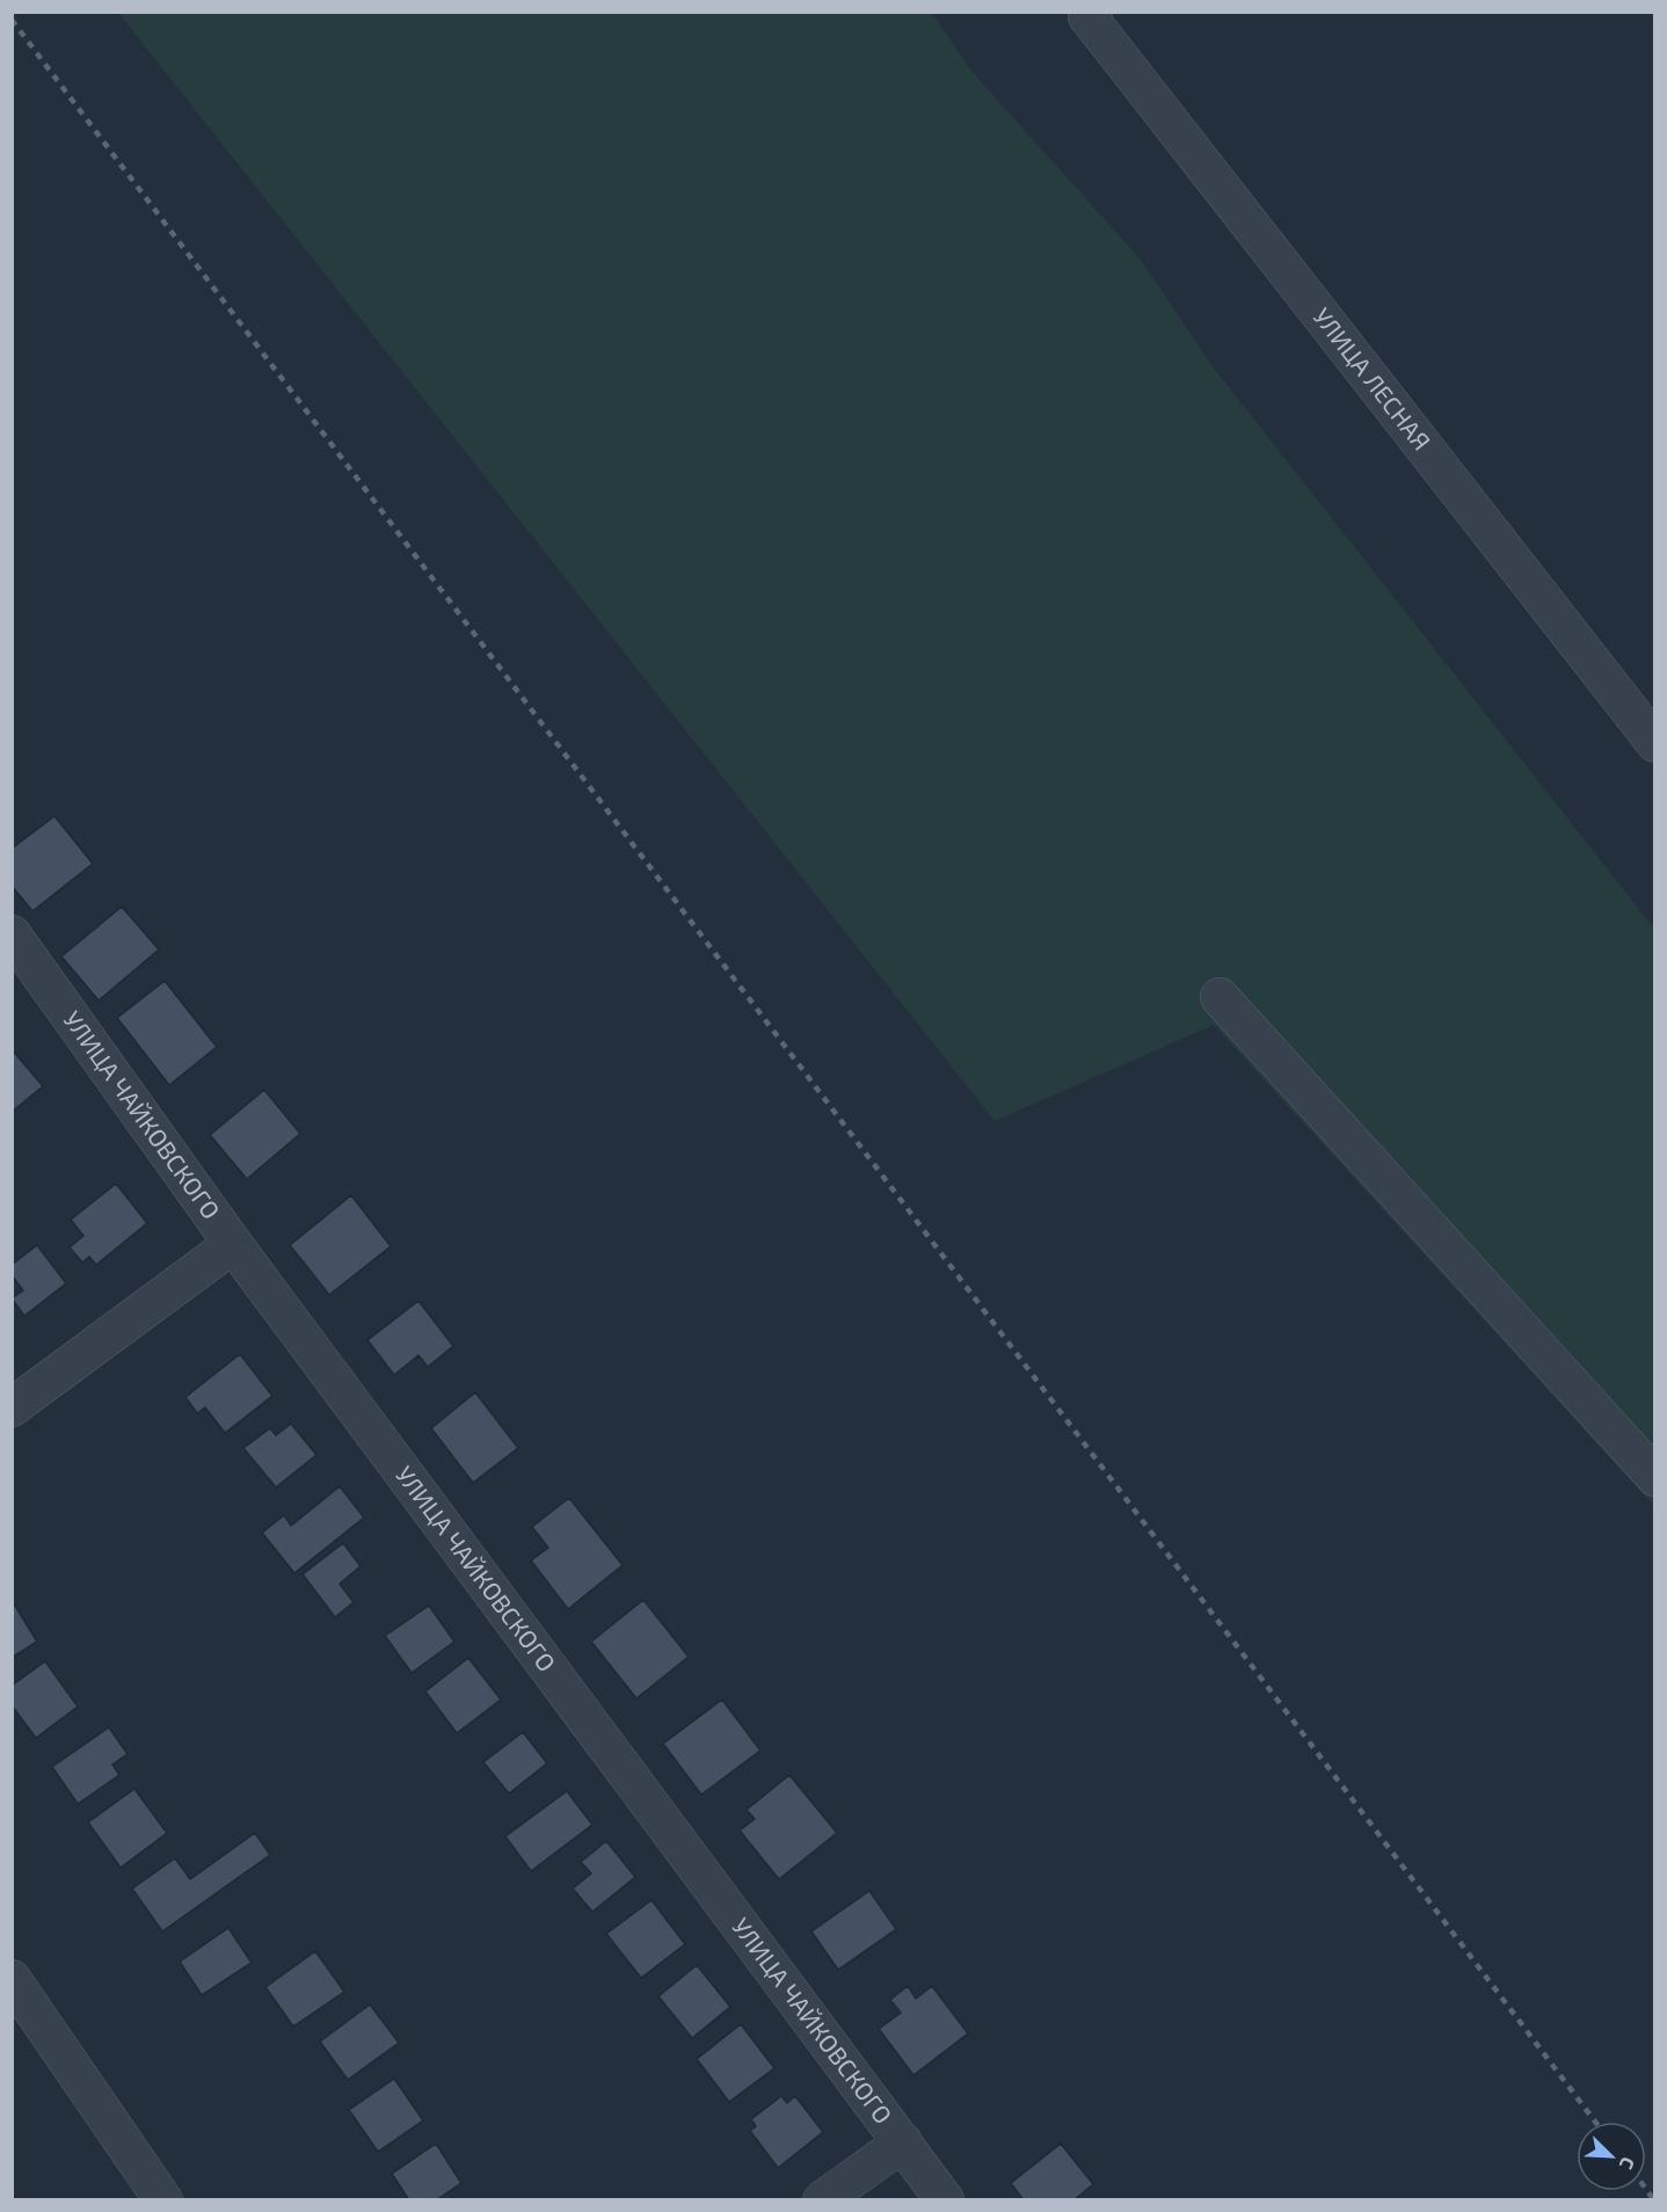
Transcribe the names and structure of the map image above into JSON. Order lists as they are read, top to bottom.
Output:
{
  "streets": {
    "street": ["УЛИЦА ЛЕСНАЯ", "УЛИЦА ЧАЙКОВСКОГО"]
  },
  "north": "bottom right"
}
